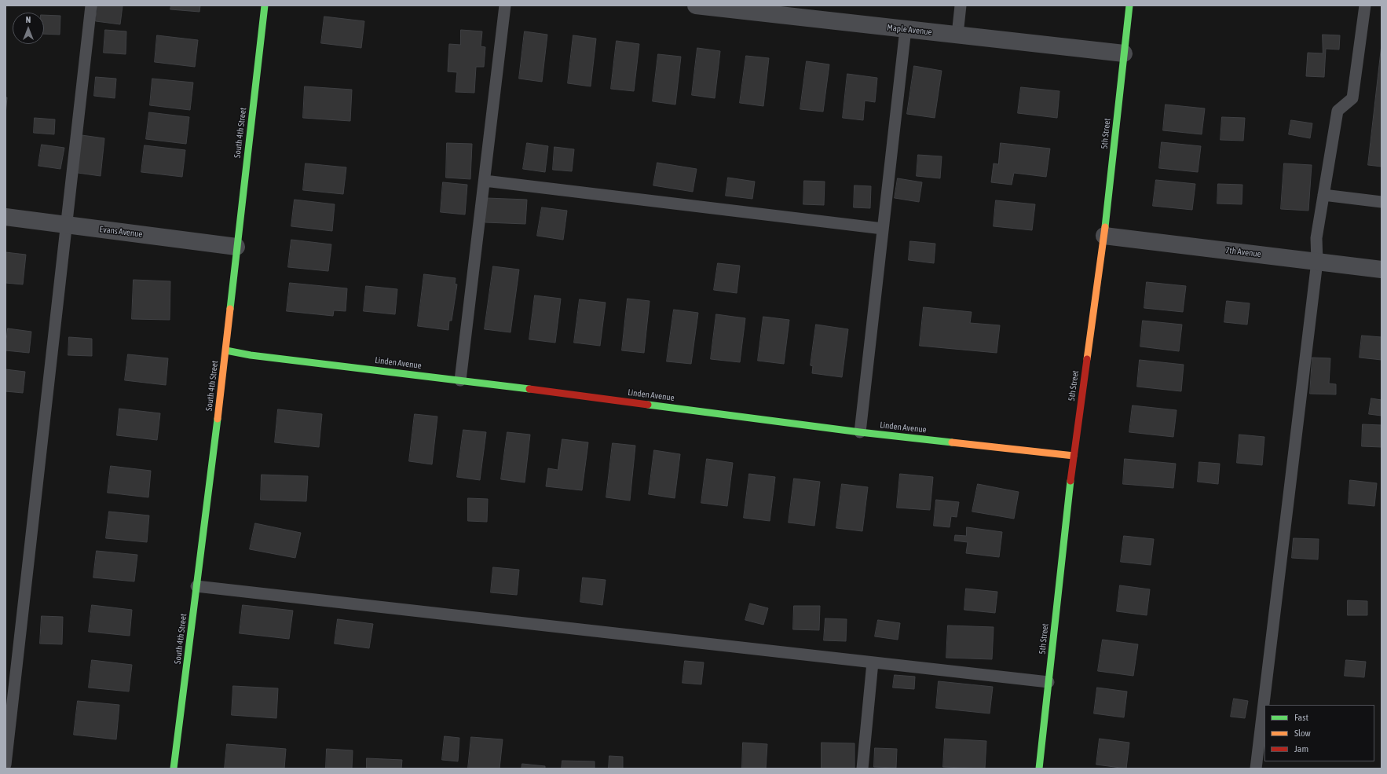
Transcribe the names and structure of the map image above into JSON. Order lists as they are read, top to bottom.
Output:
{
  "streets": {
    "street": [
      "Maple Avenue",
      "South 4th Street",
      "5th Street",
      "Evans Avenue",
      "7th Avenue",
      "Linden Avenue"
    ]
  },
  "crossings": [
    ["Maple Avenue", "5th Street"],
    ["South 4th Street", "Evans Avenue"],
    ["South 4th Street", "Linden Avenue"],
    ["5th Street", "7th Avenue"],
    ["5th Street", "Linden Avenue"]
  ],
  "legend": ["Fast", "Slow", "Jam"],
  "north": "top"
}
